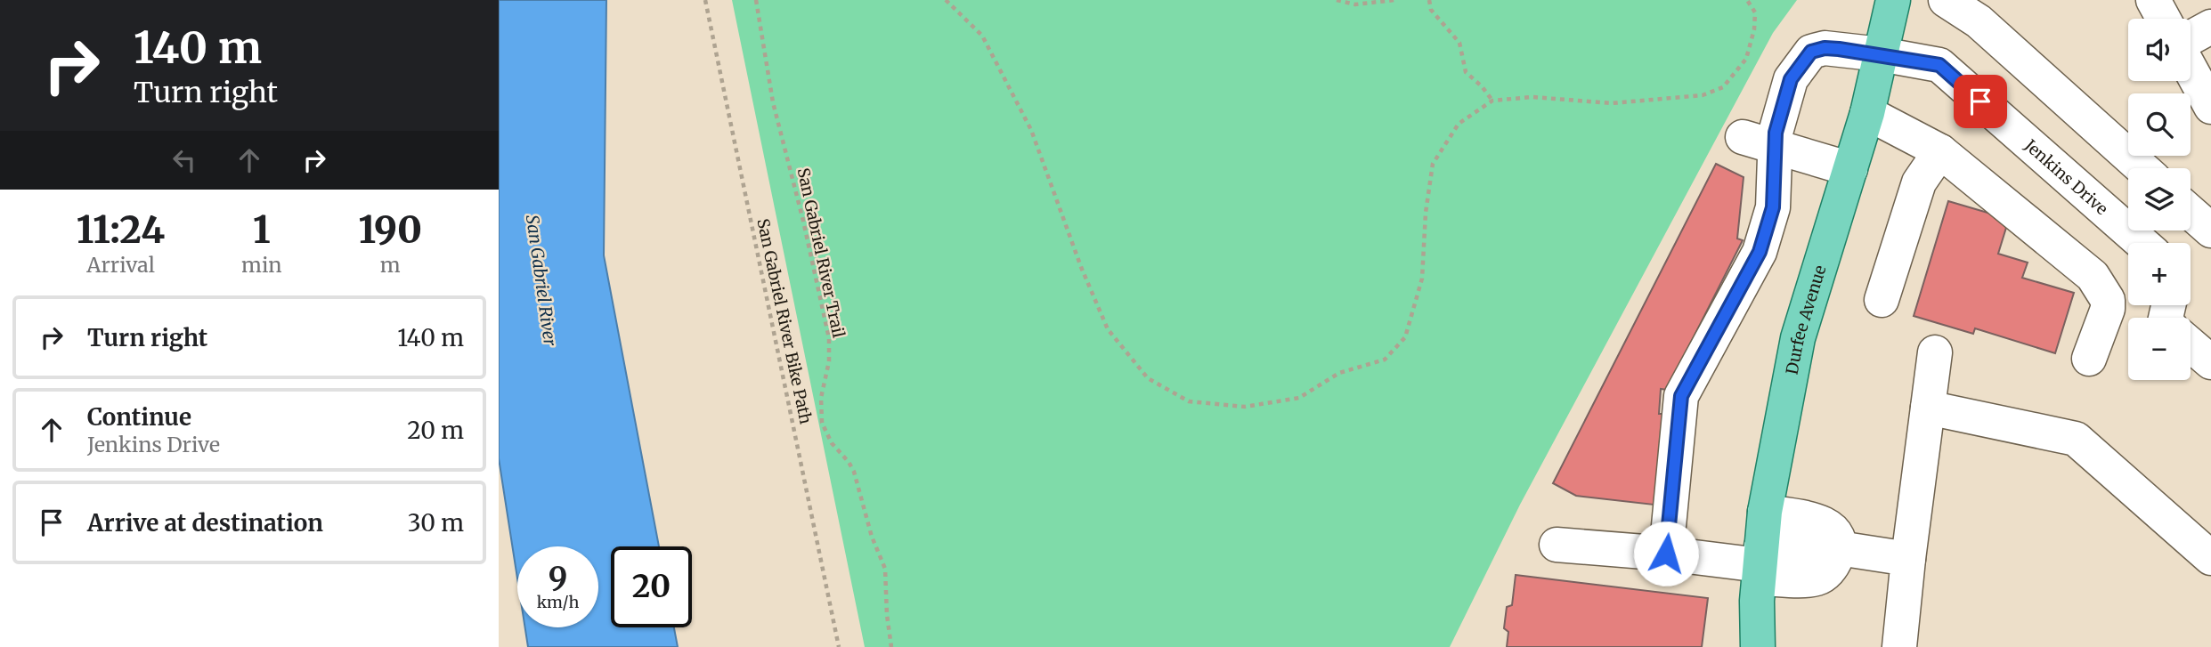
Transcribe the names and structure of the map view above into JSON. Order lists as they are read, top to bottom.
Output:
{
  "streets": {
    "main road": ["Durfee Avenue"],
    "lane": ["Jenkins Drive"],
    "path": ["San Gabriel River Trail", "San Gabriel River Bike Path"]
  },
  "crossings": [
    ["Jenkins Drive", "Durfee Avenue"]
  ],
  "water": ["San Gabriel River"],
  "page": {
    "turn": ["140 m", "Turn right"],
    "map_buttons": ["+", "−"],
    "eta": [
      "11:24",
      "Arrival",
      "1",
      "min",
      "190",
      "m"
    ],
    "list": [
      {
        "name": "Turn right",
        "value": "140 m"
      },
      {
        "name": "Continue",
        "note": "Jenkins Drive",
        "value": "20 m"
      },
      {
        "name": "Arrive at destination",
        "value": "30 m"
      }
    ],
    "speed": "9 km/h",
    "limit": "20"
  }
}
